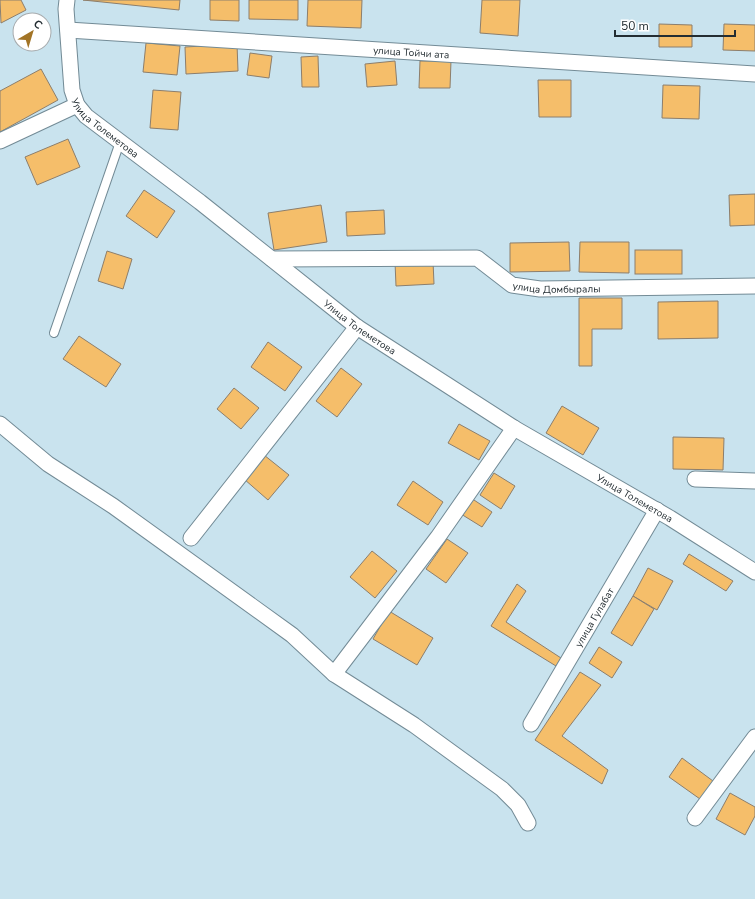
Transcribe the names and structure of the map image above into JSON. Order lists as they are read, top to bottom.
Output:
{
  "streets": {
    "street": [
      "улица Тойчи ата",
      "Улица Толеметова",
      "улица Домбыралы",
      "улица Гулабат"
    ]
  },
  "crossings": [
    ["улица Тойчи ата", "Улица Толеметова"],
    ["Улица Толеметова", "улица Домбыралы"],
    ["Улица Толеметова", "улица Гулабат"]
  ],
  "scale_bar": "50 m",
  "north": "top right"
}
